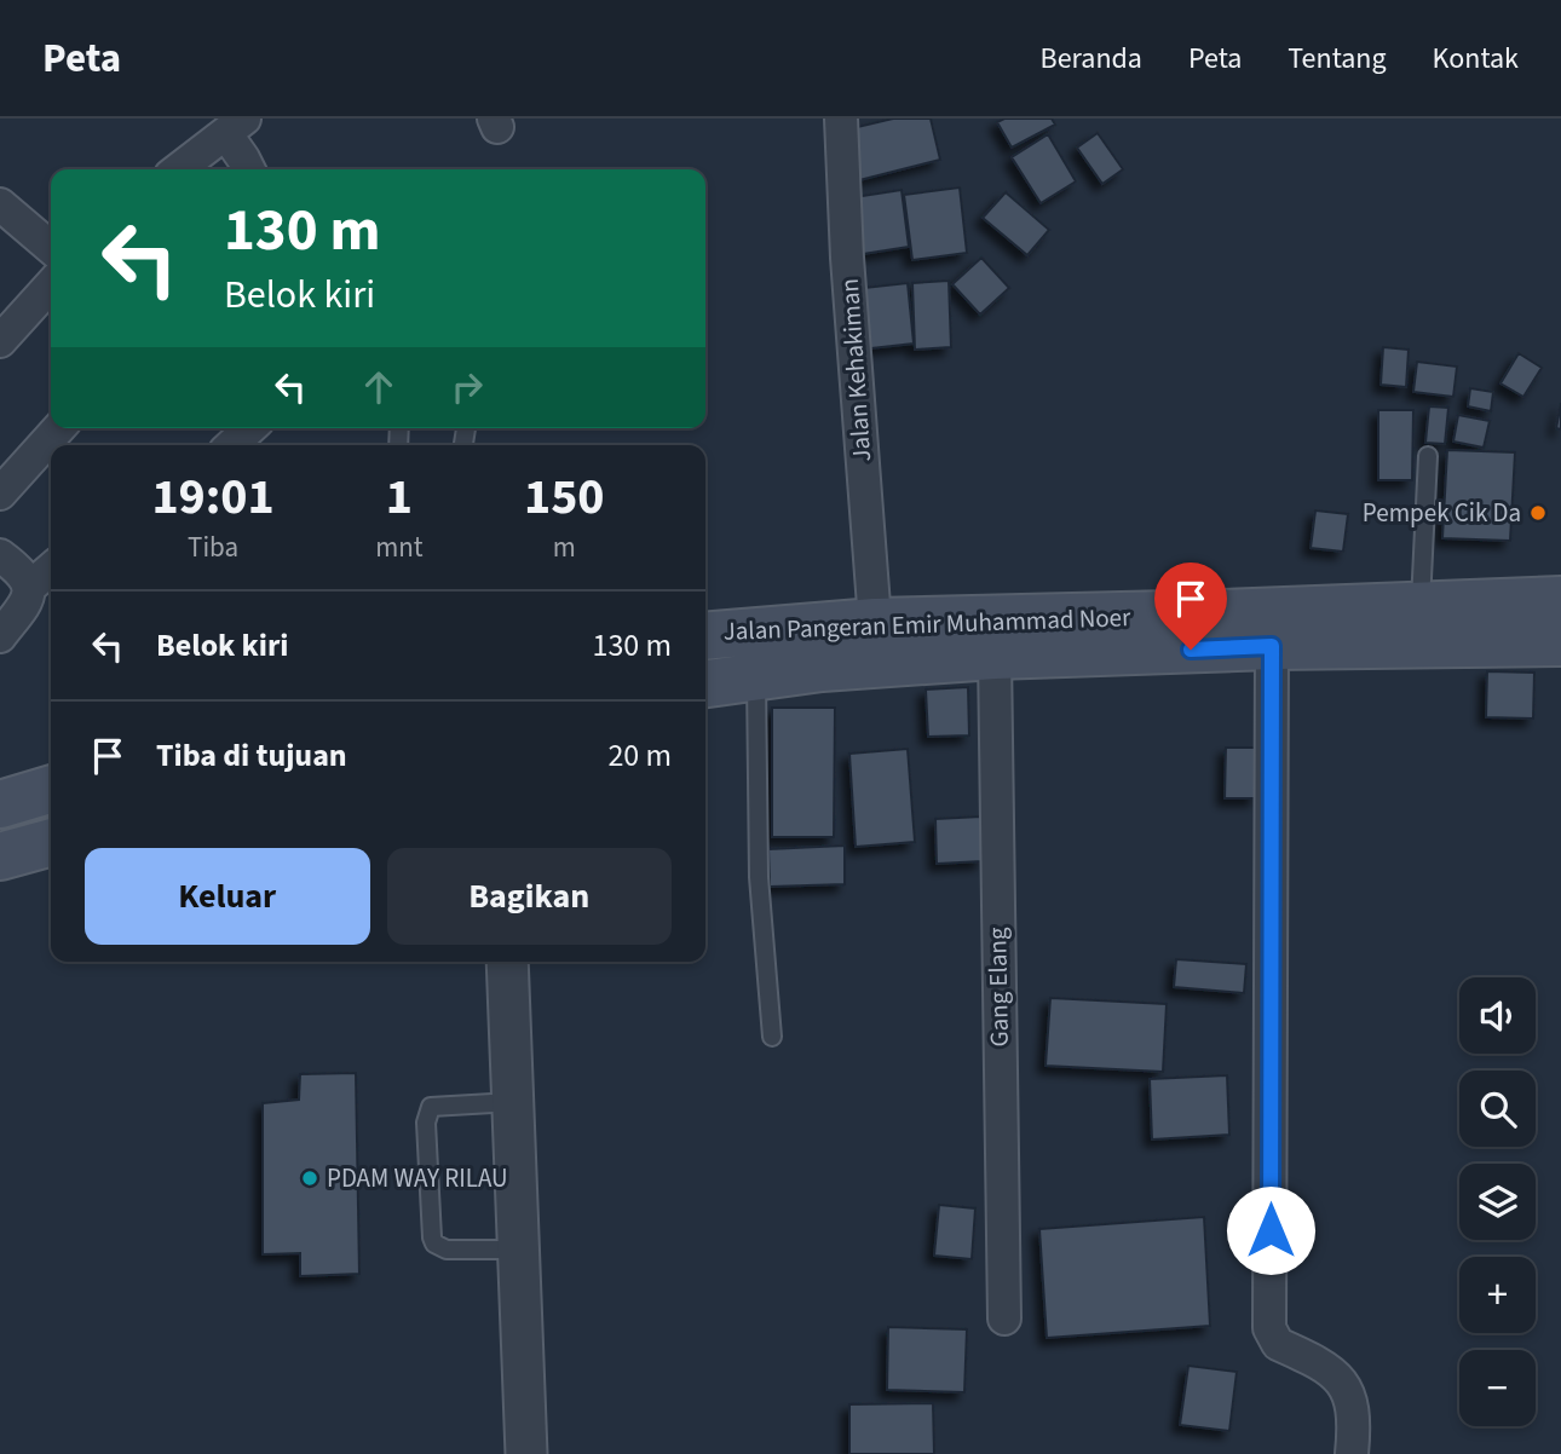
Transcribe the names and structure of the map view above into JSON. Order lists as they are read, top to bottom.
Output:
{
  "streets": {
    "main road": ["Jalan Pangeran Emir Muhammad Noer"],
    "street": ["Jalan Kehakiman", "Gang Elang"]
  },
  "crossings": [
    ["Jalan Kehakiman", "Jalan Pangeran Emir Muhammad Noer"],
    ["Jalan Pangeran Emir Muhammad Noer", "Gang Elang"]
  ],
  "places": ["Pempek Cik Da", "PDAM WAY RILAU"],
  "page": {
    "header": "Peta",
    "nav": [
      "Beranda",
      "Peta",
      "Tentang",
      "Kontak"
    ],
    "turn": ["130 m", "Belok kiri"],
    "eta": [
      "19:01",
      "Tiba",
      "1",
      "mnt",
      "150",
      "m"
    ],
    "list": [
      {
        "name": "Belok kiri",
        "value": "130 m"
      },
      {
        "name": "Tiba di tujuan",
        "value": "20 m"
      }
    ],
    "buttons": ["Keluar", "Bagikan"],
    "map_buttons": ["+", "−"]
  }
}
